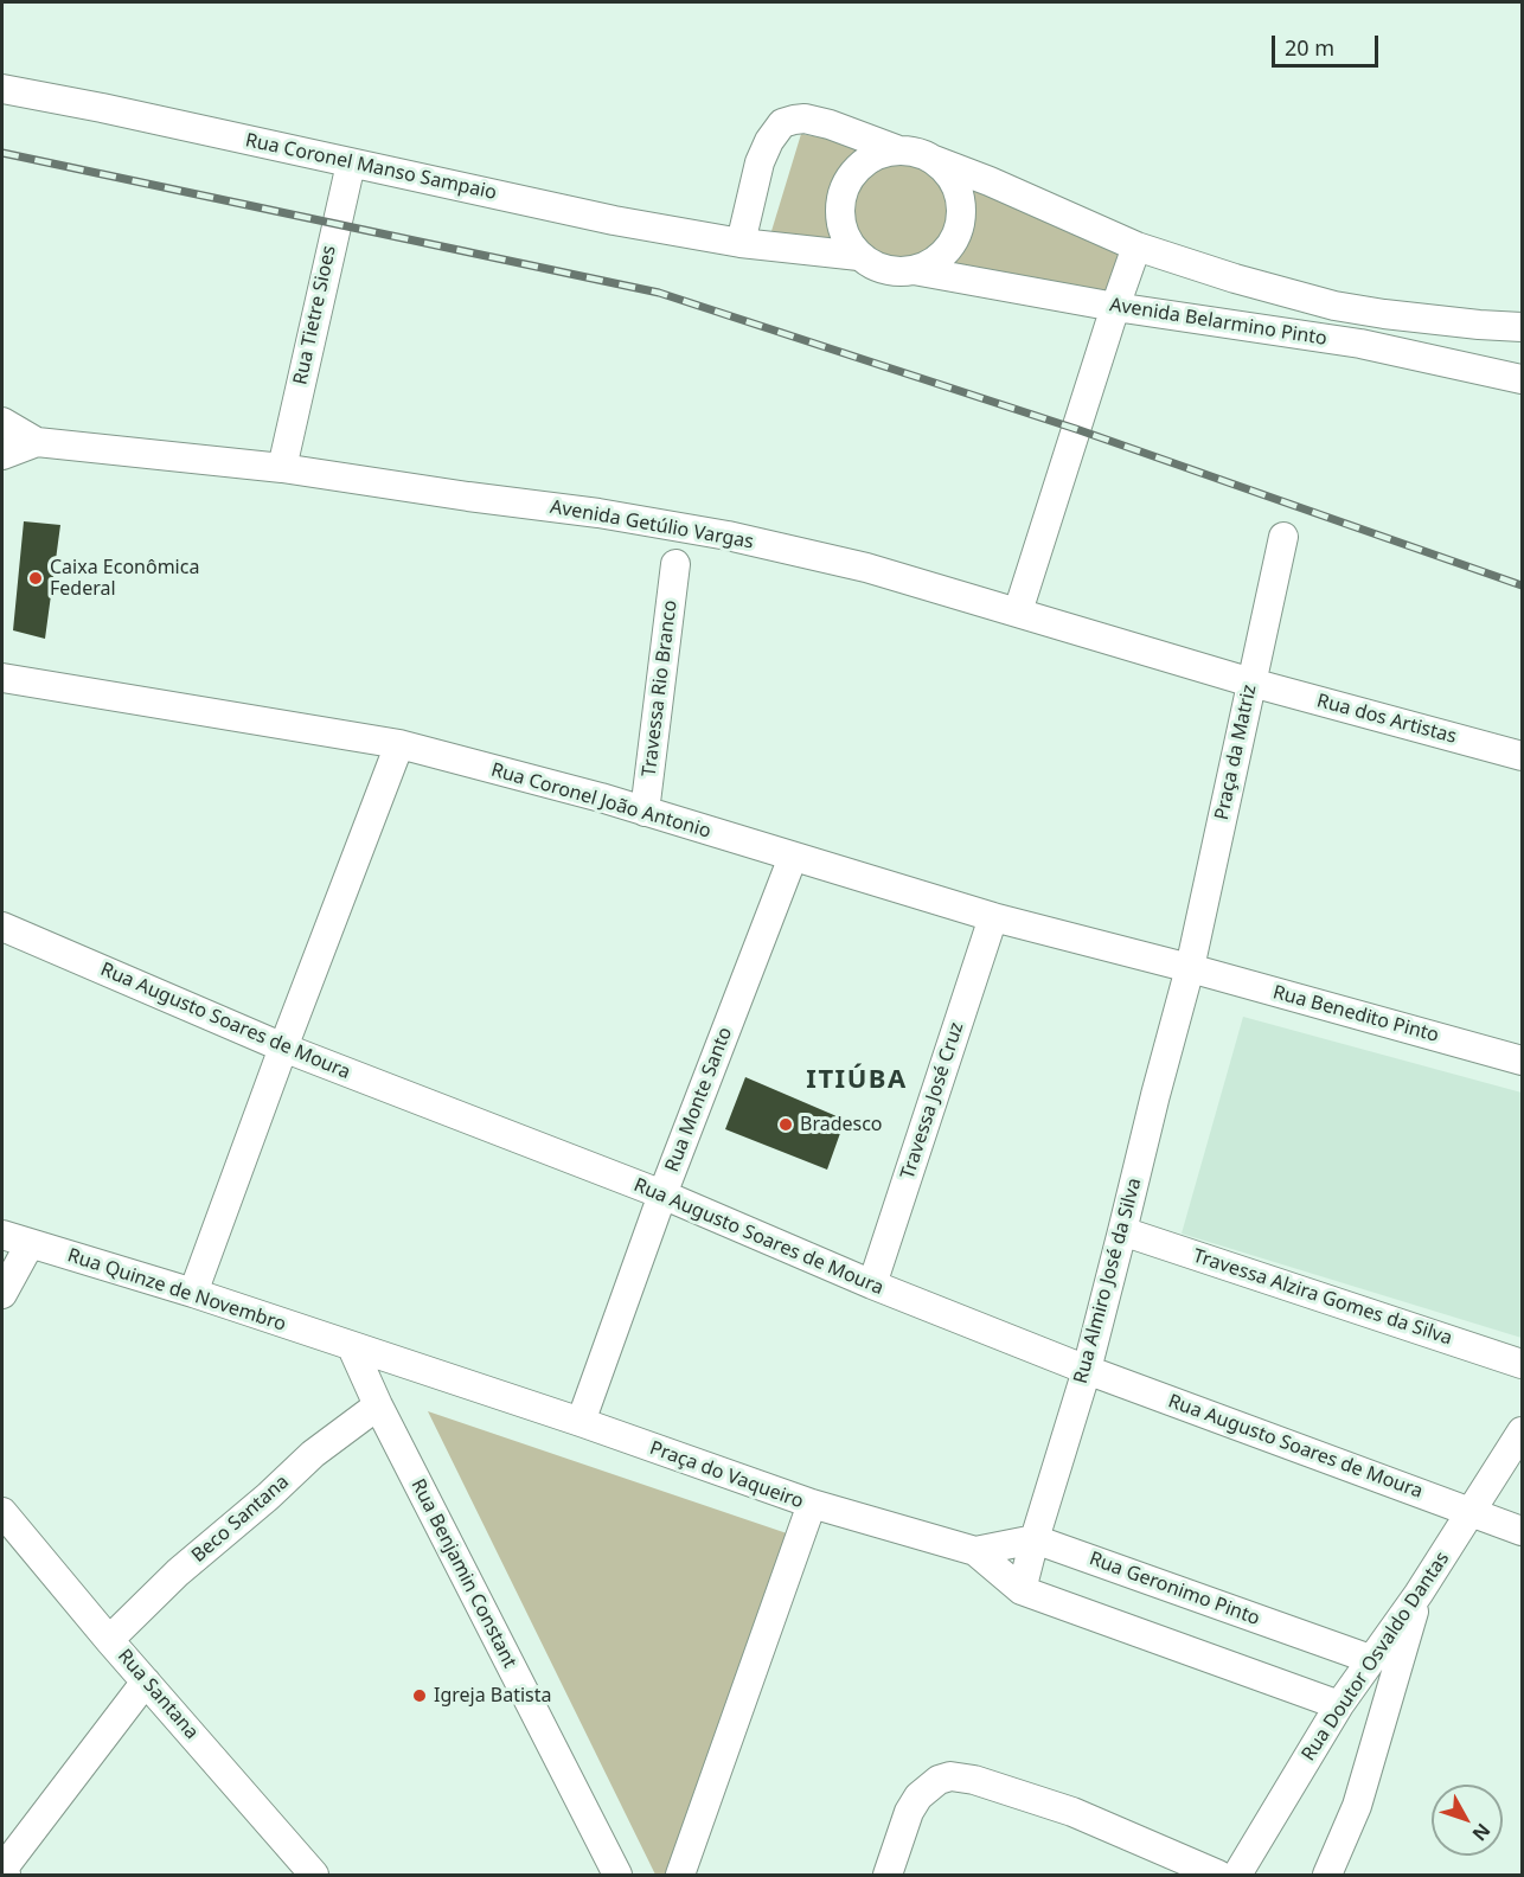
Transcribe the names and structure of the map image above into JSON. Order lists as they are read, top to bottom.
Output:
{
  "streets": {
    "street": [
      "Rua Coronel Manso Sampaio",
      "Rua Tietre Sioes",
      "Avenida Belarmino Pinto",
      "Avenida Getúlio Vargas",
      "Travessa Rio Branco",
      "Rua dos Artistas",
      "Praça da Matriz",
      "Rua Coronel João Antonio",
      "Rua Benedito Pinto",
      "Rua Augusto Soares de Moura",
      "Rua Monte Santo",
      "Travessa José Cruz",
      "Rua Almiro José da Silva",
      "Rua Quinze de Novembro",
      "Travessa Alzira Gomes da Silva",
      "Praça do Vaqueiro",
      "Beco Santana",
      "Rua Benjamin Constant",
      "Rua Geronimo Pinto",
      "Rua Doutor Osvaldo Dantas",
      "Rua Santana"
    ]
  },
  "crossings": [
    ["Rua Coronel Manso Sampaio", "Rua Tietre Sioes"],
    ["Rua Coronel Manso Sampaio", "Avenida Belarmino Pinto"],
    ["Rua Tietre Sioes", "Avenida Getúlio Vargas"],
    ["Avenida Getúlio Vargas", "Rua dos Artistas"],
    ["Avenida Getúlio Vargas", "Praça da Matriz"],
    ["Travessa Rio Branco", "Rua Coronel João Antonio"],
    ["Rua dos Artistas", "Praça da Matriz"],
    ["Praça da Matriz", "Rua Coronel João Antonio"],
    ["Praça da Matriz", "Rua Benedito Pinto"],
    ["Praça da Matriz", "Rua Almiro José da Silva"],
    ["Rua Coronel João Antonio", "Rua Benedito Pinto"],
    ["Rua Coronel João Antonio", "Rua Monte Santo"],
    ["Rua Coronel João Antonio", "Travessa José Cruz"],
    ["Rua Coronel João Antonio", "Rua Almiro José da Silva"],
    ["Rua Benedito Pinto", "Rua Almiro José da Silva"],
    ["Rua Augusto Soares de Moura", "Rua Monte Santo"],
    ["Rua Augusto Soares de Moura", "Travessa José Cruz"],
    ["Rua Augusto Soares de Moura", "Rua Almiro José da Silva"],
    ["Rua Augusto Soares de Moura", "Rua Doutor Osvaldo Dantas"],
    ["Rua Monte Santo", "Praça do Vaqueiro"],
    ["Rua Almiro José da Silva", "Travessa Alzira Gomes da Silva"],
    ["Rua Almiro José da Silva", "Rua Geronimo Pinto"],
    ["Rua Quinze de Novembro", "Praça do Vaqueiro"],
    ["Rua Quinze de Novembro", "Rua Benjamin Constant"],
    ["Praça do Vaqueiro", "Rua Benjamin Constant"],
    ["Beco Santana", "Rua Benjamin Constant"],
    ["Beco Santana", "Rua Santana"],
    ["Rua Geronimo Pinto", "Rua Doutor Osvaldo Dantas"]
  ],
  "districts": ["ITIÚBA"],
  "places": ["Caixa Econômica Federal", "Bradesco", "Igreja Batista"],
  "scale_bar": "20 m",
  "north": "bottom right"
}
